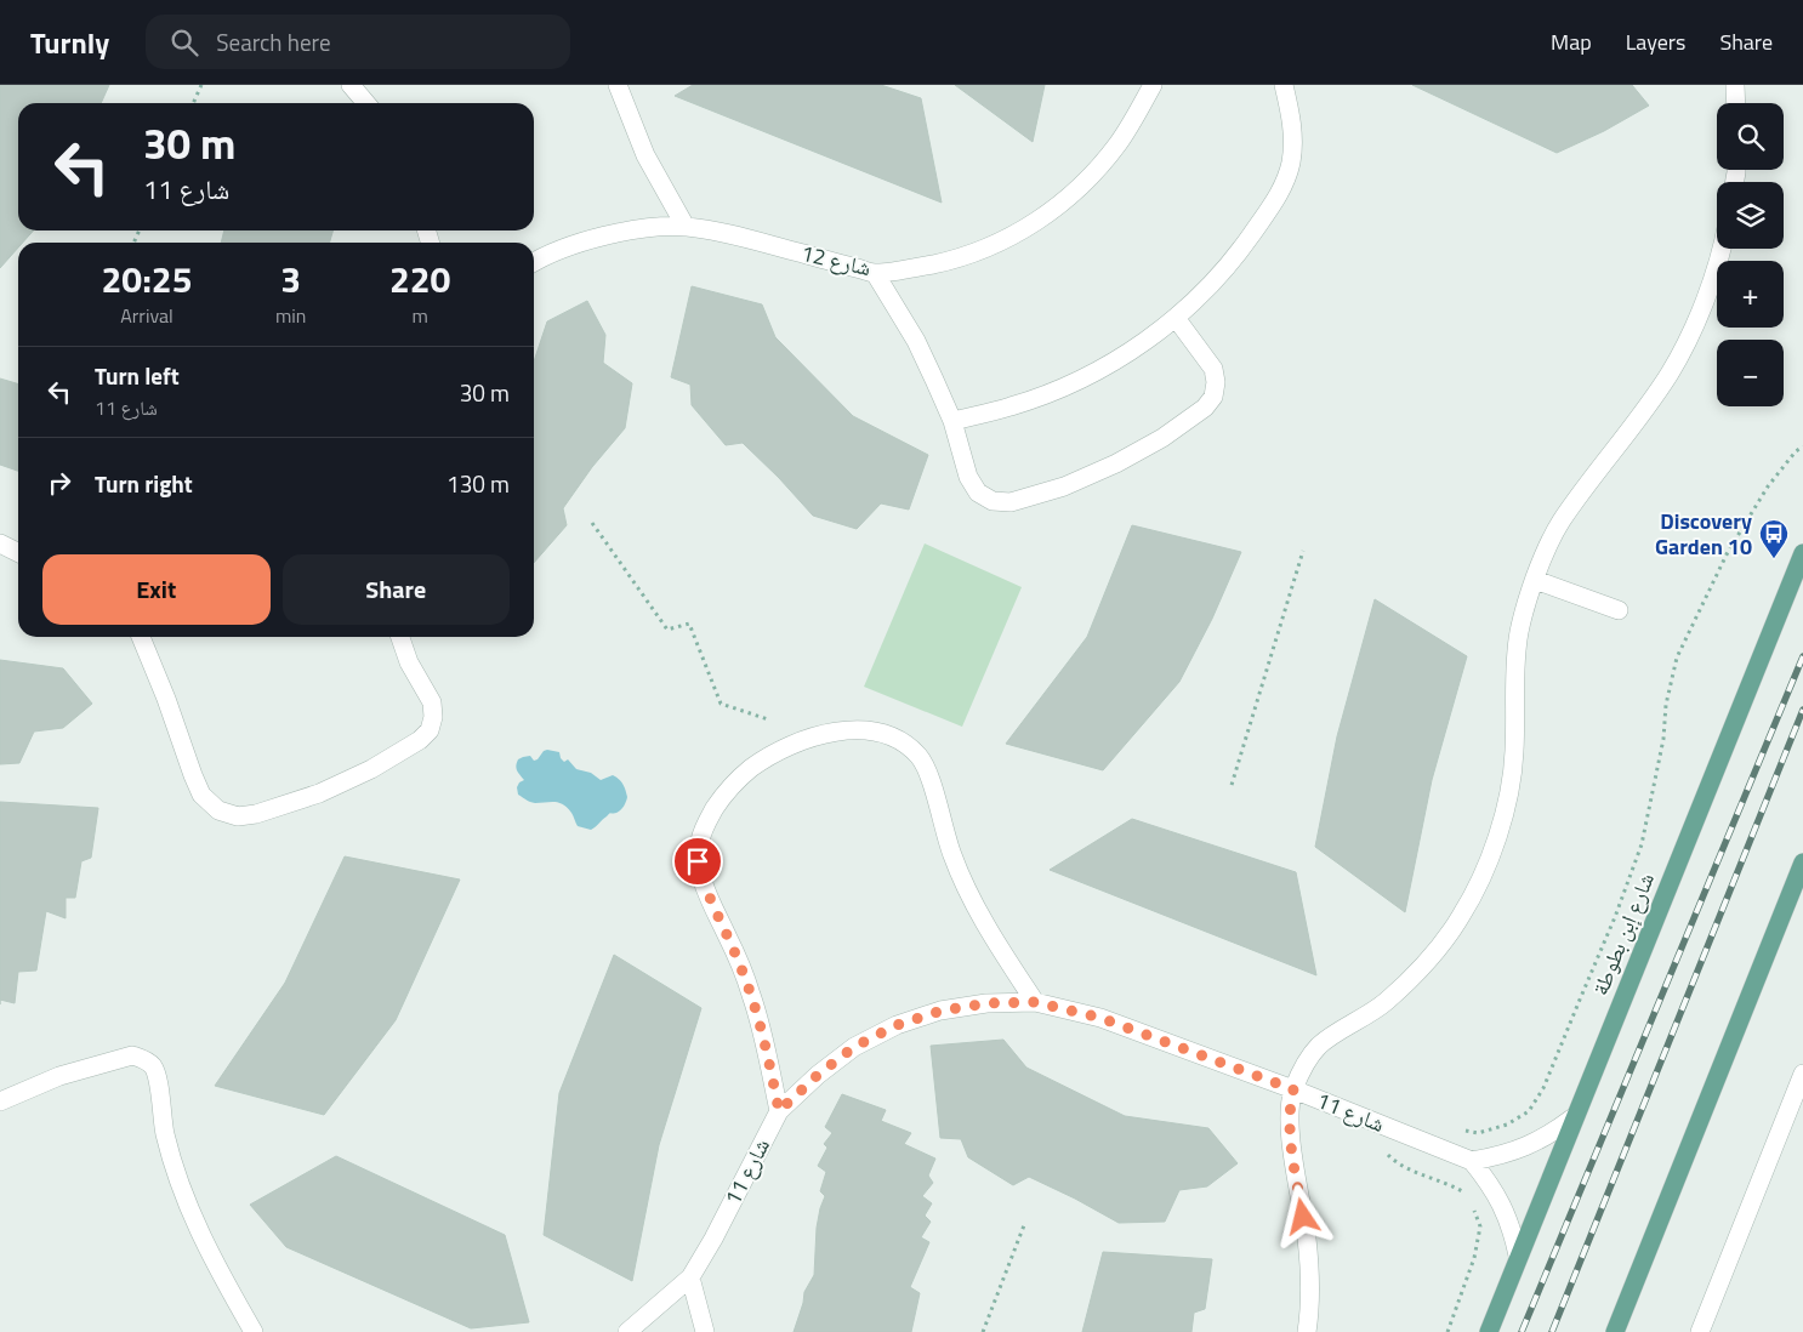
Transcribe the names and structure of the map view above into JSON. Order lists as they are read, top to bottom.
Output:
{
  "streets": {
    "main road": ["شارع إبن بطوطة"],
    "street": ["شارع 12", "شارع 11"]
  },
  "crossings": [
    ["شارع إبن بطوطة", "شارع 11"]
  ],
  "places": {
    "bus stop": ["Discovery Garden 10"]
  },
  "page": {
    "header": "Turnly",
    "search": "Search here",
    "nav": ["Map", "Layers", "Share"],
    "map_buttons": ["+", "−"],
    "turn": ["30 m", "شارع 11"],
    "eta": [
      "20:25",
      "Arrival",
      "3",
      "min",
      "220",
      "m"
    ],
    "list": [
      {
        "name": "Turn left",
        "note": "شارع 11",
        "value": "30 m"
      },
      {
        "name": "Turn right",
        "value": "130 m"
      }
    ],
    "buttons": ["Exit", "Share"]
  }
}
